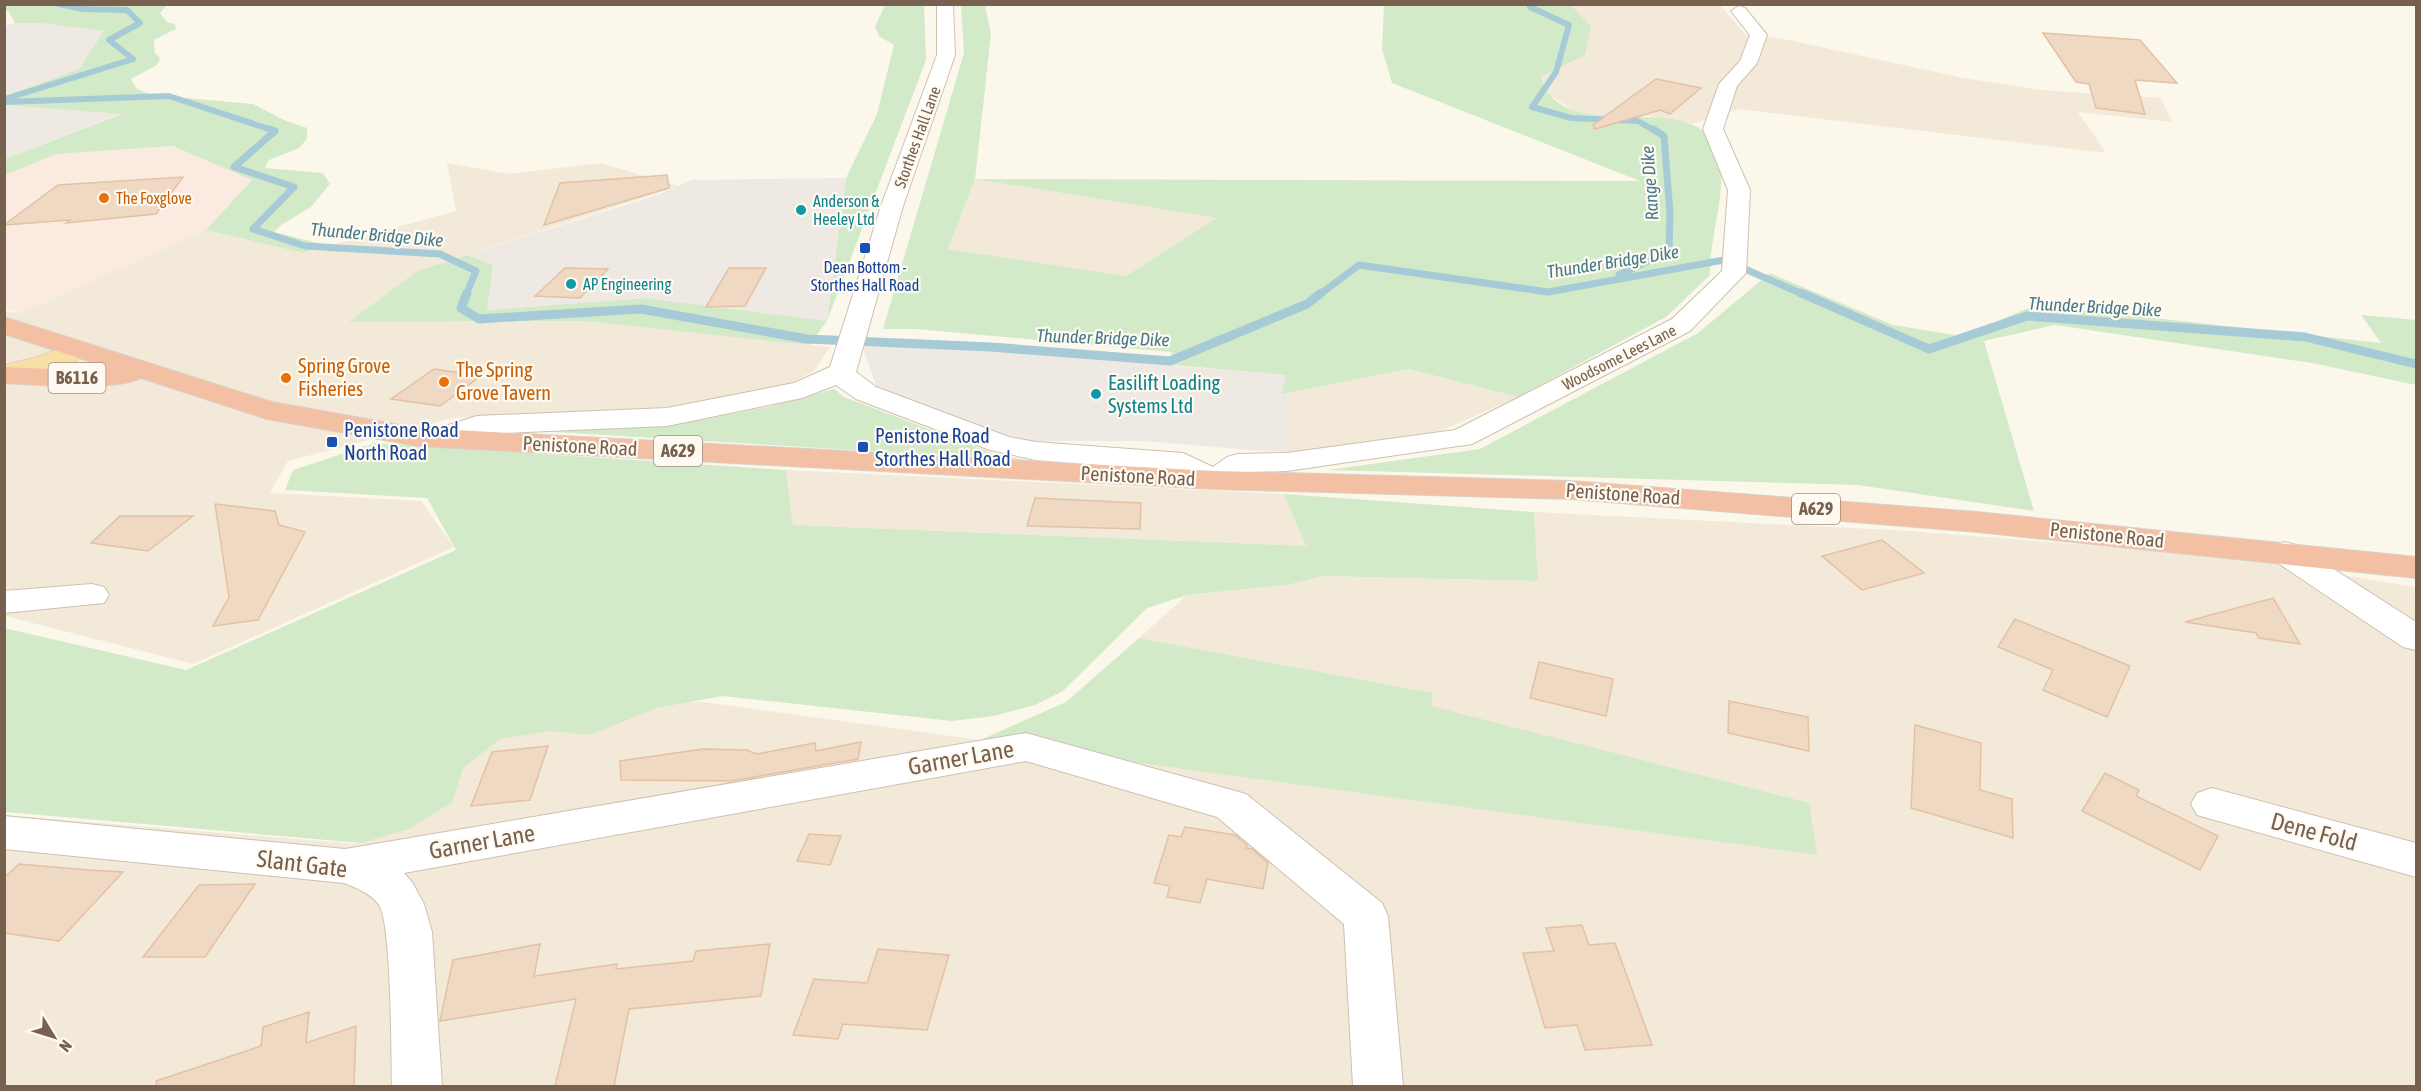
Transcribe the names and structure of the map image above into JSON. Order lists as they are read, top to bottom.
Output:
{
  "streets": {
    "highway": ["B6116", "Penistone Road", "A629"],
    "street": [
      "Storthes Hall Lane",
      "Woodsome Lees Lane",
      "Garner Lane",
      "Dene Fold",
      "Slant Gate"
    ]
  },
  "crossings": [
    ["Woodsome Lees Lane", "Penistone Road"],
    ["B6116", "Penistone Road"],
    ["Garner Lane", "Slant Gate"]
  ],
  "water": ["Range Dike", "Thunder Bridge Dike"],
  "places": {
    "other": [
      "The Foxglove",
      "Anderson & Heeley Ltd",
      "AP Engineering",
      "Spring Grove Fisheries",
      "The Spring Grove Tavern",
      "Easilift Loading Systems Ltd"
    ],
    "transit": ["Dean Bottom - Storthes Hall Road", "Penistone Road North Road", "Penistone Road Storthes Hall Road"]
  },
  "north": "bottom right"
}
